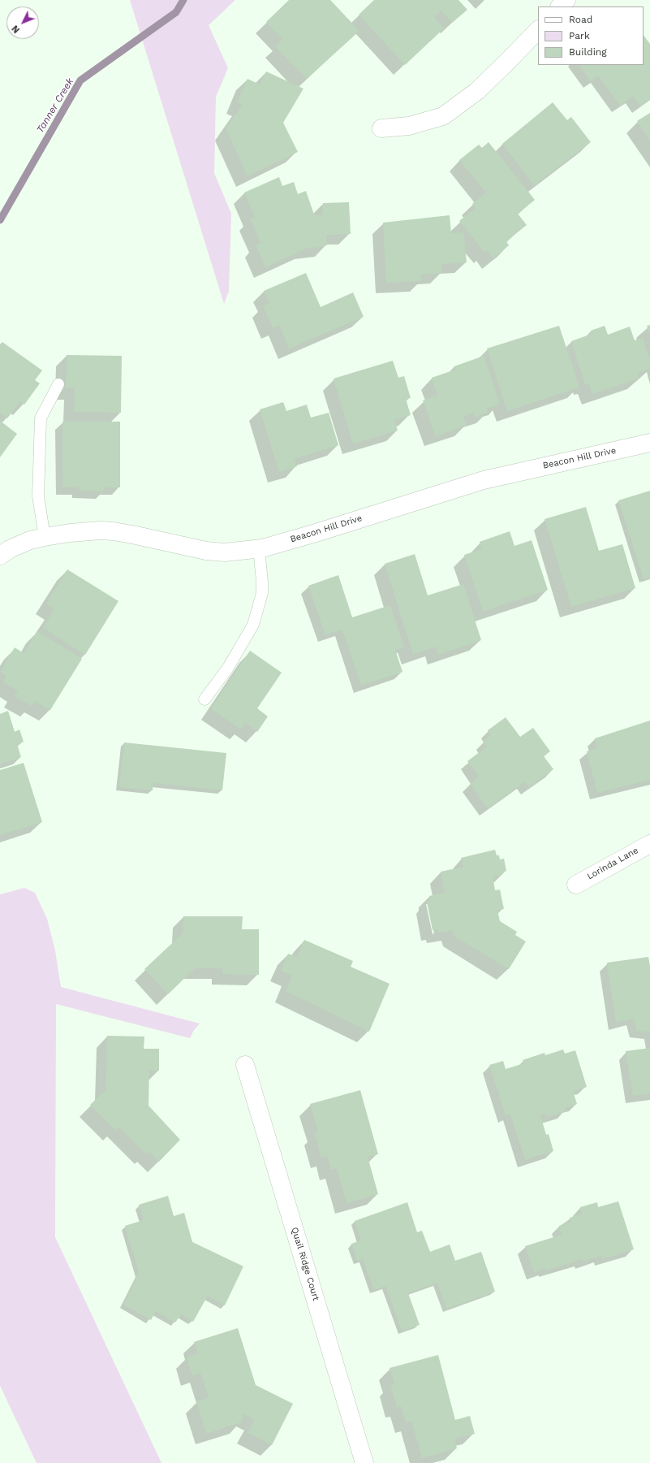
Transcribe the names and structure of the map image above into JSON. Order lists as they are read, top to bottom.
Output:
{
  "streets": {
    "street": ["Beacon Hill Drive", "Lorinda Lane", "Quail Ridge Court"]
  },
  "water": ["Tanner Creek"],
  "legend": ["Road", "Park", "Building"],
  "north": "bottom left"
}
